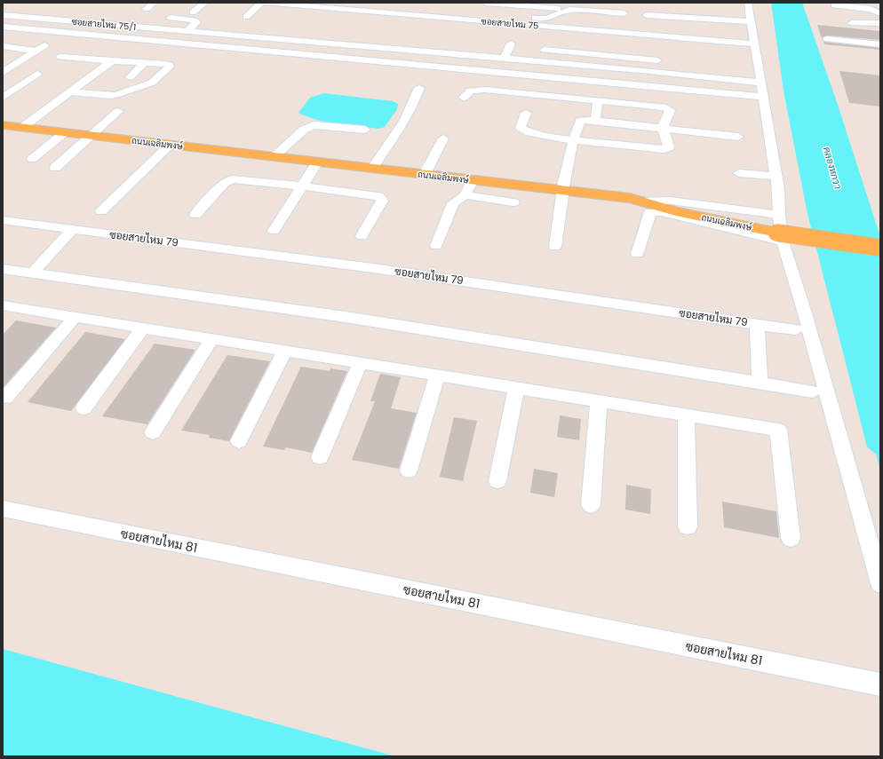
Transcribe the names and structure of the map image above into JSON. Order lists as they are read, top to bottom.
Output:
{
  "streets": {
    "main road": ["ถนนเฉลิมพงษ์"],
    "street": [
      "ซอยสายไหม 75",
      "ซอยสายไหม 75/1",
      "ซอยสายไหม 79",
      "ซอยสายไหม 81"
    ]
  },
  "water": ["คลองหกวา"]
}
